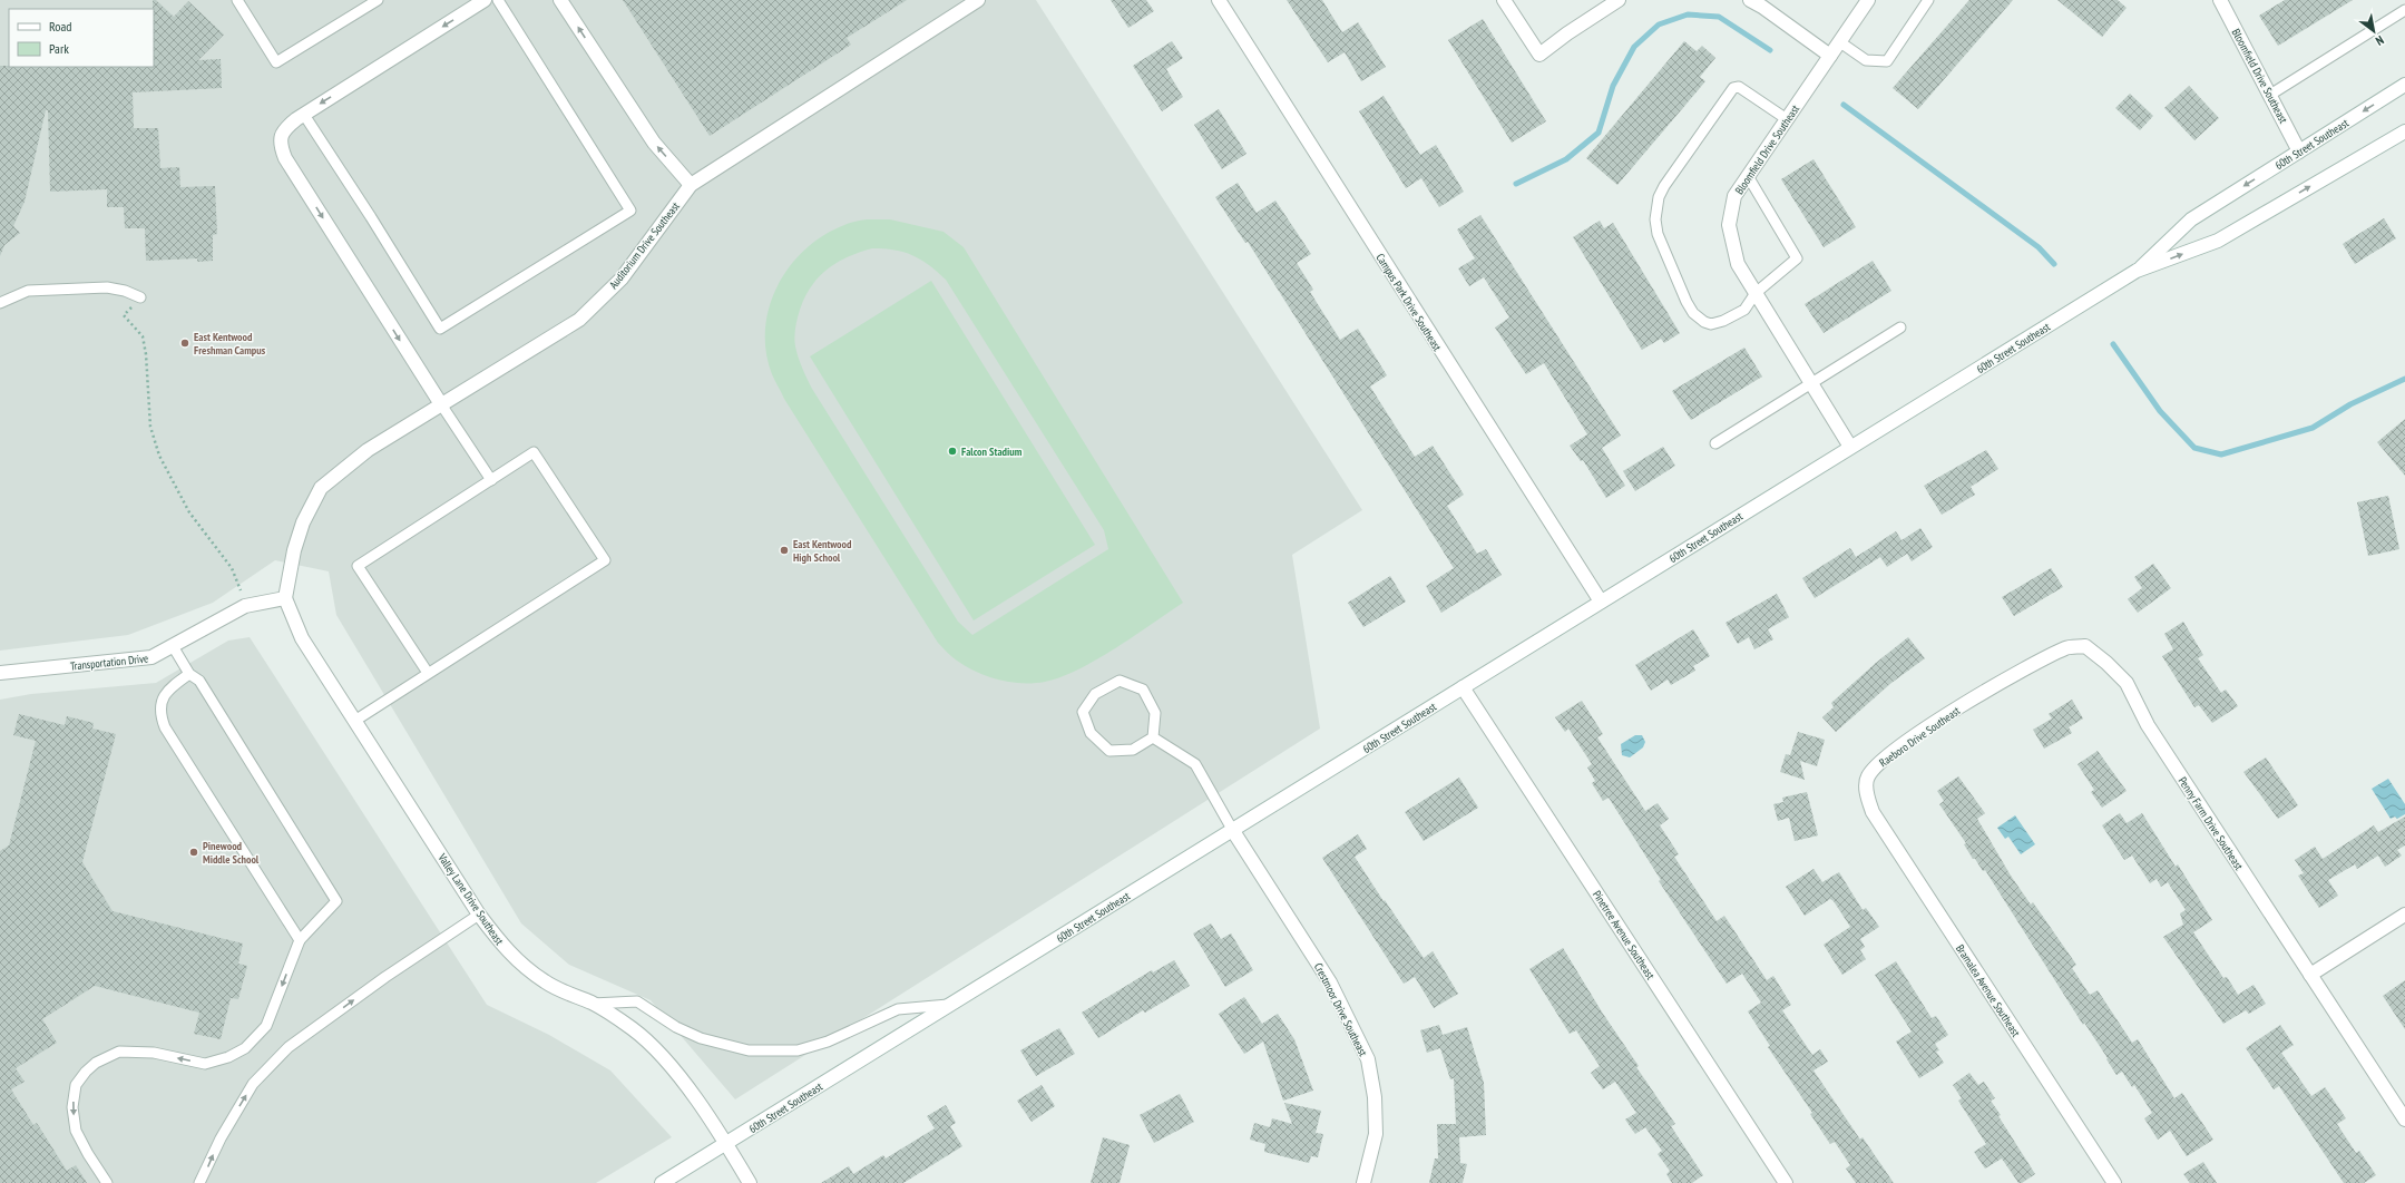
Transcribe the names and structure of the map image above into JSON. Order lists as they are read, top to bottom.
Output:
{
  "streets": {
    "street": [
      "Bloomfield Drive Southeast",
      "60th Street Southeast",
      "Auditorium Drive Southeast",
      "Campus Park Drive Southeast",
      "Transportation Drive",
      "Raeboro Drive Southeast",
      "Penny Farm Drive Southeast",
      "Valley Lane Drive Southeast",
      "Pinetree Avenue Southeast",
      "Bramalea Avenue Southeast",
      "Crestmoor Drive Southeast"
    ]
  },
  "crossings": [
    ["Bloomfield Drive Southeast", "60th Street Southeast"],
    ["60th Street Southeast", "Campus Park Drive Southeast"],
    ["60th Street Southeast", "Valley Lane Drive Southeast"],
    ["60th Street Southeast", "Pinetree Avenue Southeast"],
    ["60th Street Southeast", "Crestmoor Drive Southeast"],
    ["Auditorium Drive Southeast", "Transportation Drive"],
    ["Auditorium Drive Southeast", "Valley Lane Drive Southeast"],
    ["Transportation Drive", "Valley Lane Drive Southeast"],
    ["Raeboro Drive Southeast", "Penny Farm Drive Southeast"],
    ["Raeboro Drive Southeast", "Bramalea Avenue Southeast"]
  ],
  "places": [
    "East Kentwood Freshman Campus",
    "Falcon Stadium",
    "East Kentwood High School",
    "Pinewood Middle School"
  ],
  "legend": ["Road", "Park"],
  "north": "bottom right"
}
